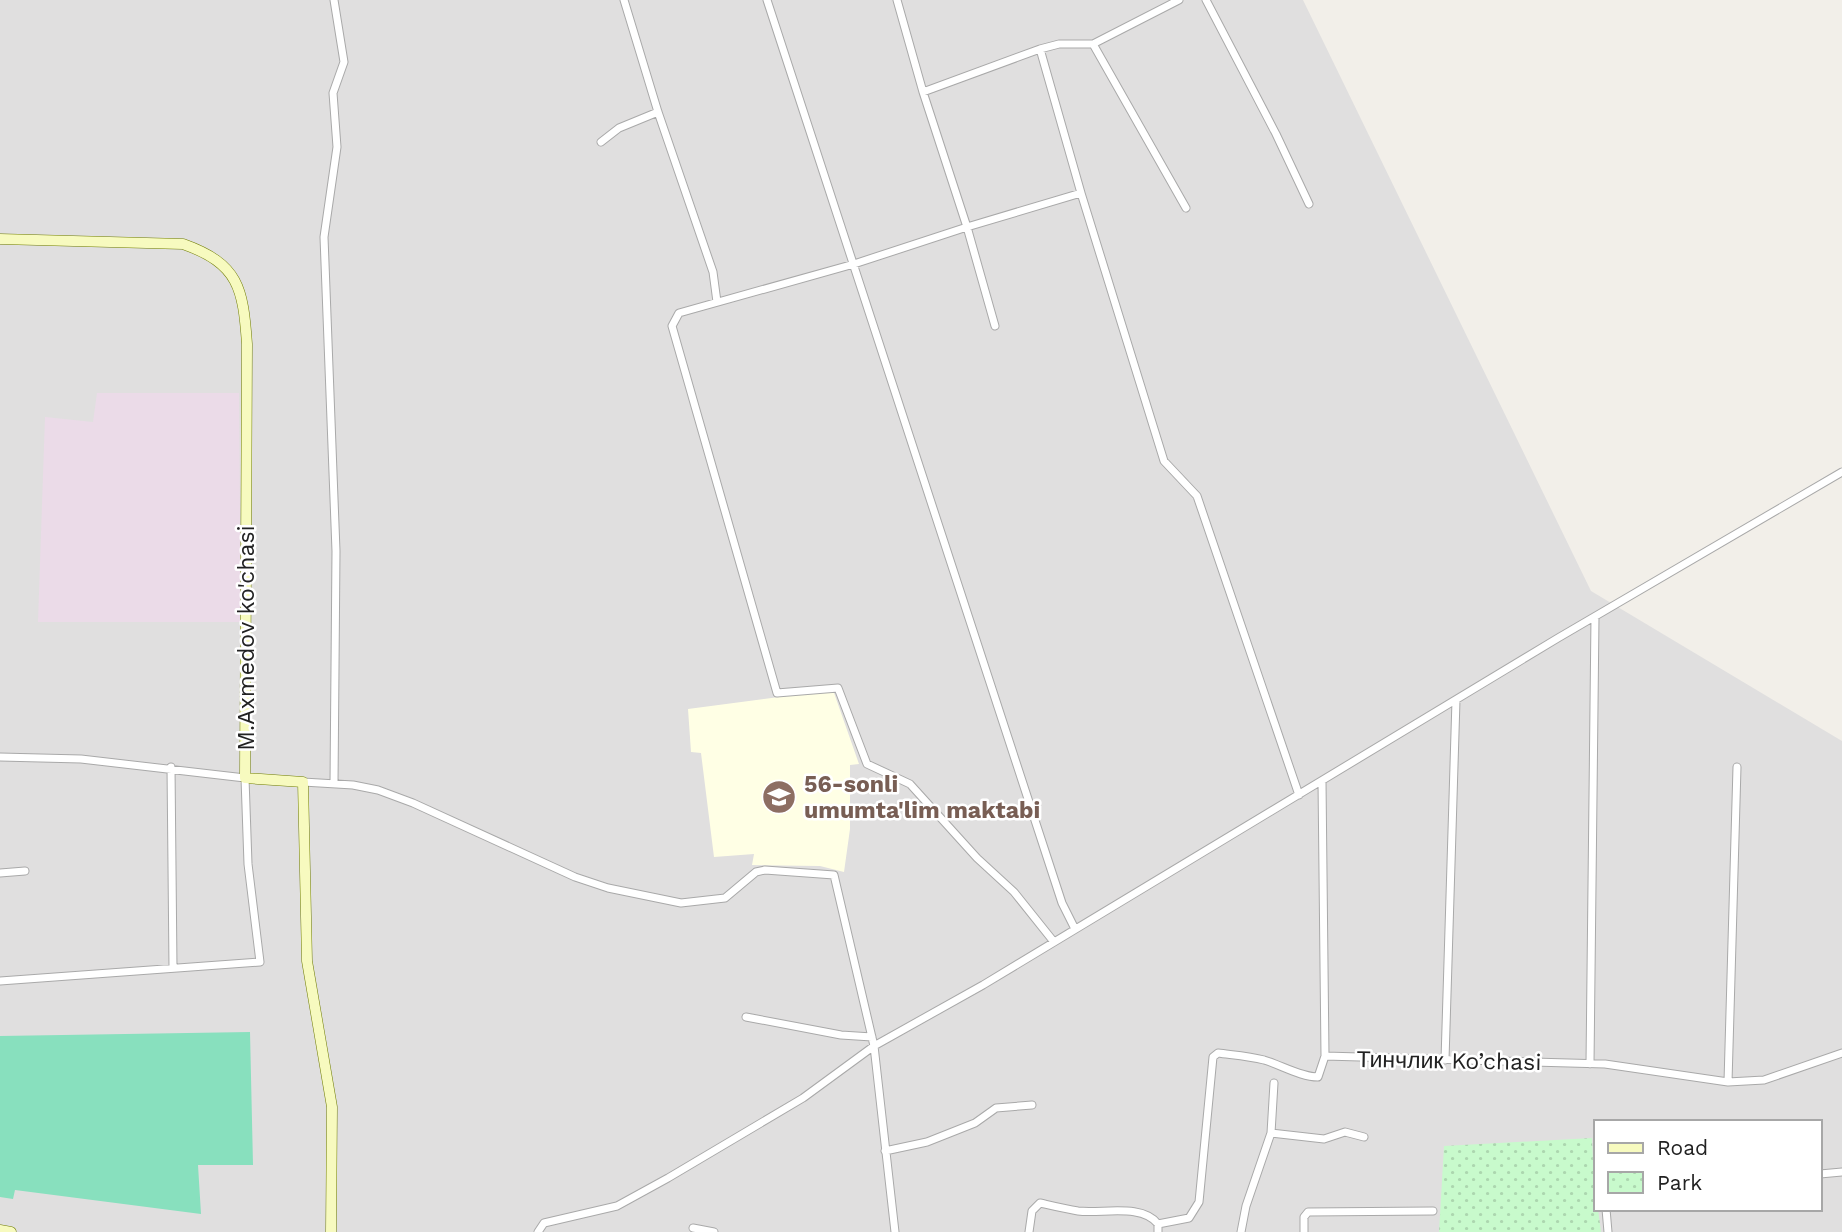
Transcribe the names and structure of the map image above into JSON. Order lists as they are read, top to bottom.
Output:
{
  "streets": {
    "main road": ["M.Axmedov ko'chasi"],
    "street": ["Тинчлик Ko’chasi"]
  },
  "places": {
    "school or university": ["56-sonli umumta'lim maktabi"]
  },
  "legend": ["Road", "Park"]
}
